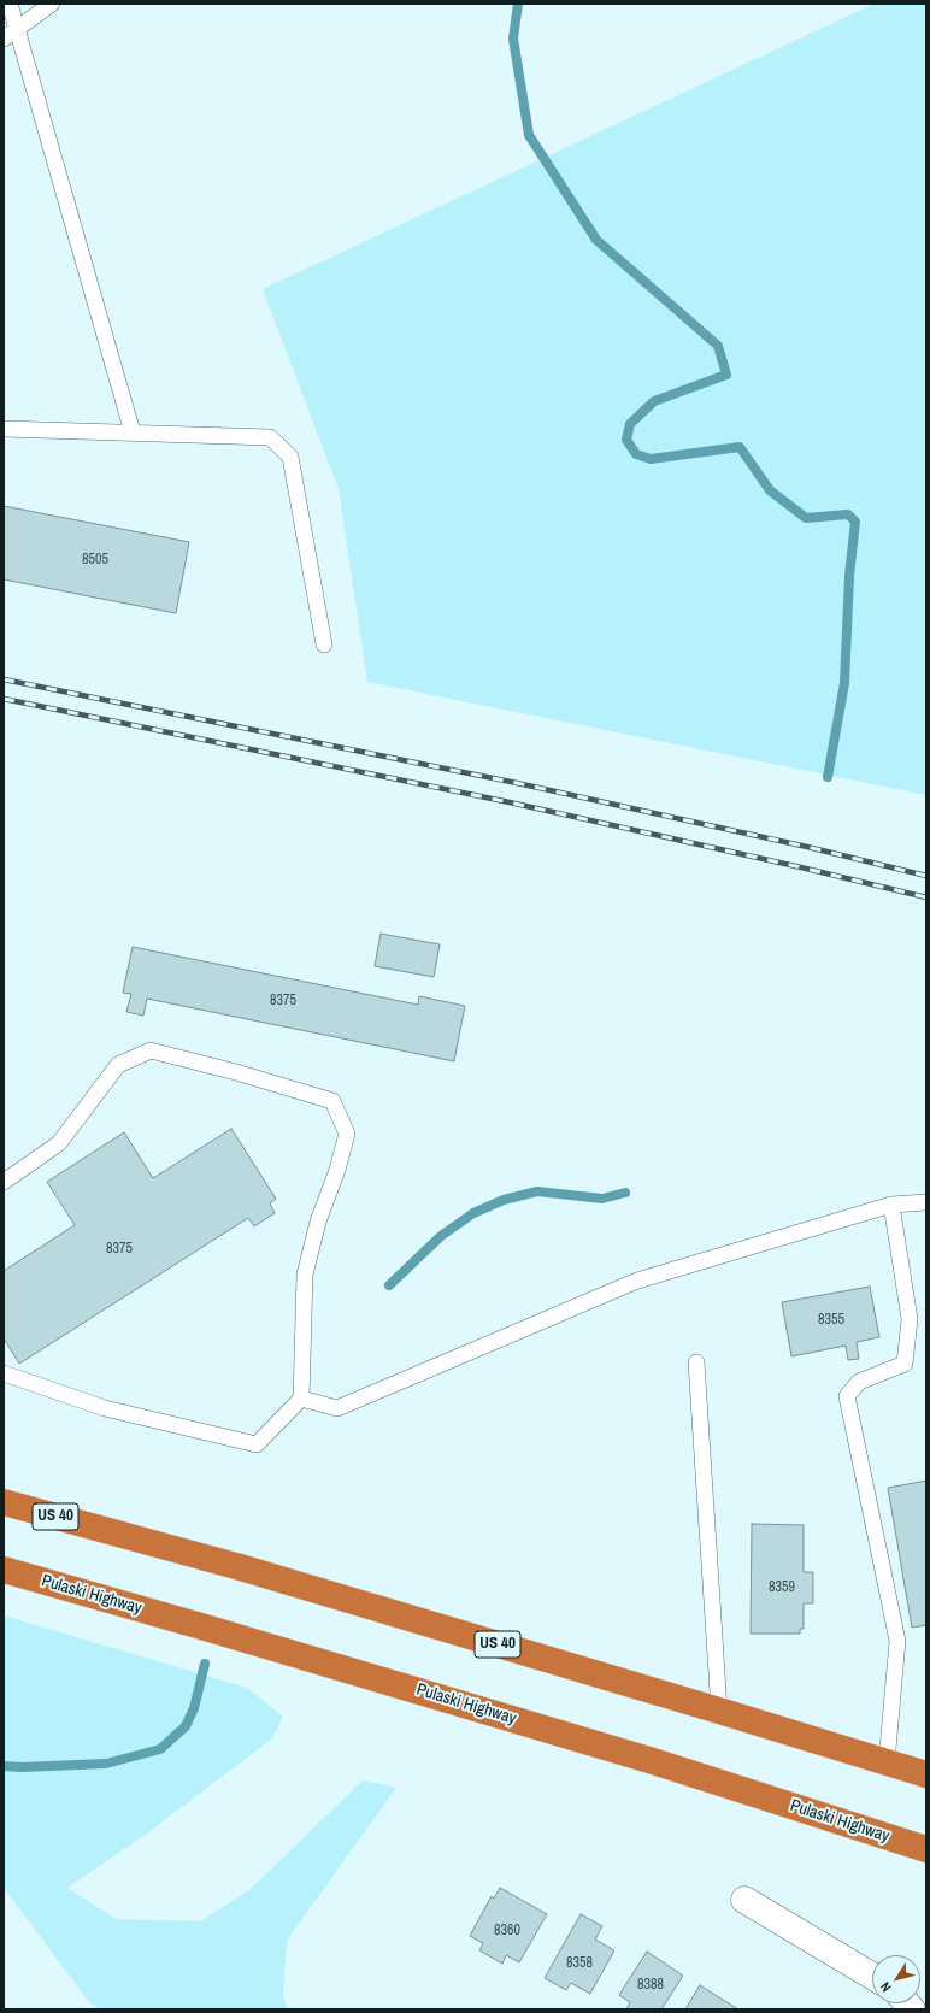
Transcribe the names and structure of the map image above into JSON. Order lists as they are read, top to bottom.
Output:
{
  "streets": {
    "highway": ["US 40", "Pulaski Highway"]
  },
  "house_numbers": [
    "8505",
    "8375",
    "8375",
    "8355",
    "8359",
    "8360",
    "8358",
    "8388"
  ],
  "north": "bottom left"
}
